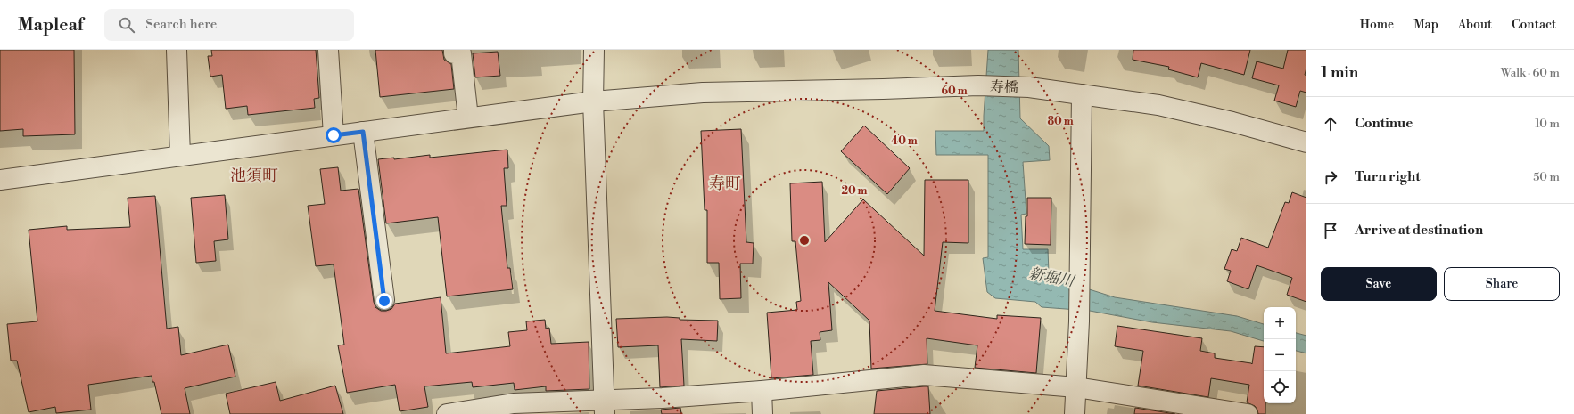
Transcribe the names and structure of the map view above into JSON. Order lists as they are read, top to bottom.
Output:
{
  "streets": {
    "street": ["寿橋"]
  },
  "districts": ["池須町", "寿町"],
  "water": ["新堀川"],
  "page": {
    "header": "Mapleaf",
    "search": "Search here",
    "nav": [
      "Home",
      "Map",
      "About",
      "Contact"
    ],
    "heading": ["1 min", "Walk · 60 m"],
    "list": [
      ["Continue", "10 m"],
      ["Turn right", "50 m"],
      "Arrive at destination"
    ],
    "buttons": ["Save", "Share"],
    "map_buttons": ["+", "−"]
  },
  "rings": [
    "60 m",
    "80 m",
    "40 m",
    "20 m"
  ]
}
